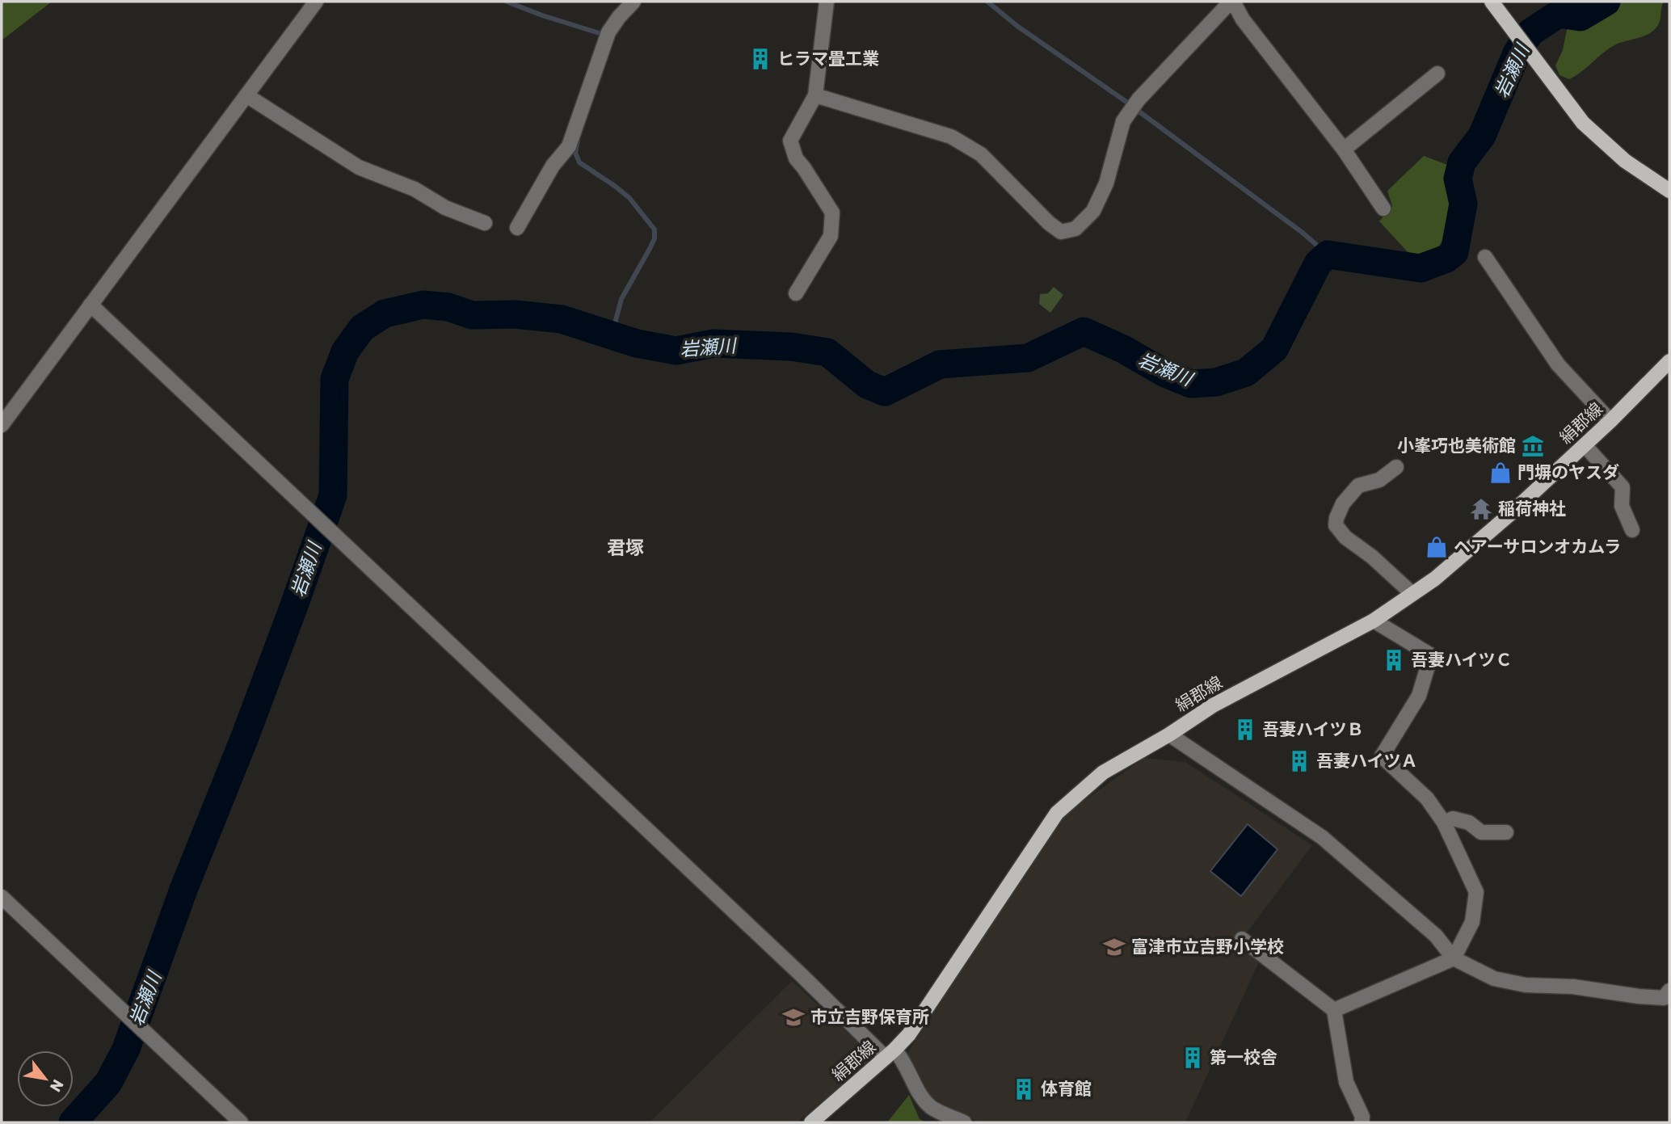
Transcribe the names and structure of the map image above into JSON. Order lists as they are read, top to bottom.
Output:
{
  "streets": {
    "main road": ["絹郡線"]
  },
  "districts": ["君塚"],
  "water": ["岩瀬川"],
  "places": {
    "building": [
      "ヒラマ畳工業",
      "吾妻ハイツＣ",
      "吾妻ハイツＢ",
      "吾妻ハイツＡ",
      "第一校舎",
      "体育館"
    ],
    "museum": ["小峯巧也美術館"],
    "shop": ["門塀のヤスダ", "ヘアーサロンオカムラ"],
    "temple": ["稲荷神社"],
    "school or university": ["富津市立吉野小学校", "市立吉野保育所"]
  },
  "north": "bottom right"
}
